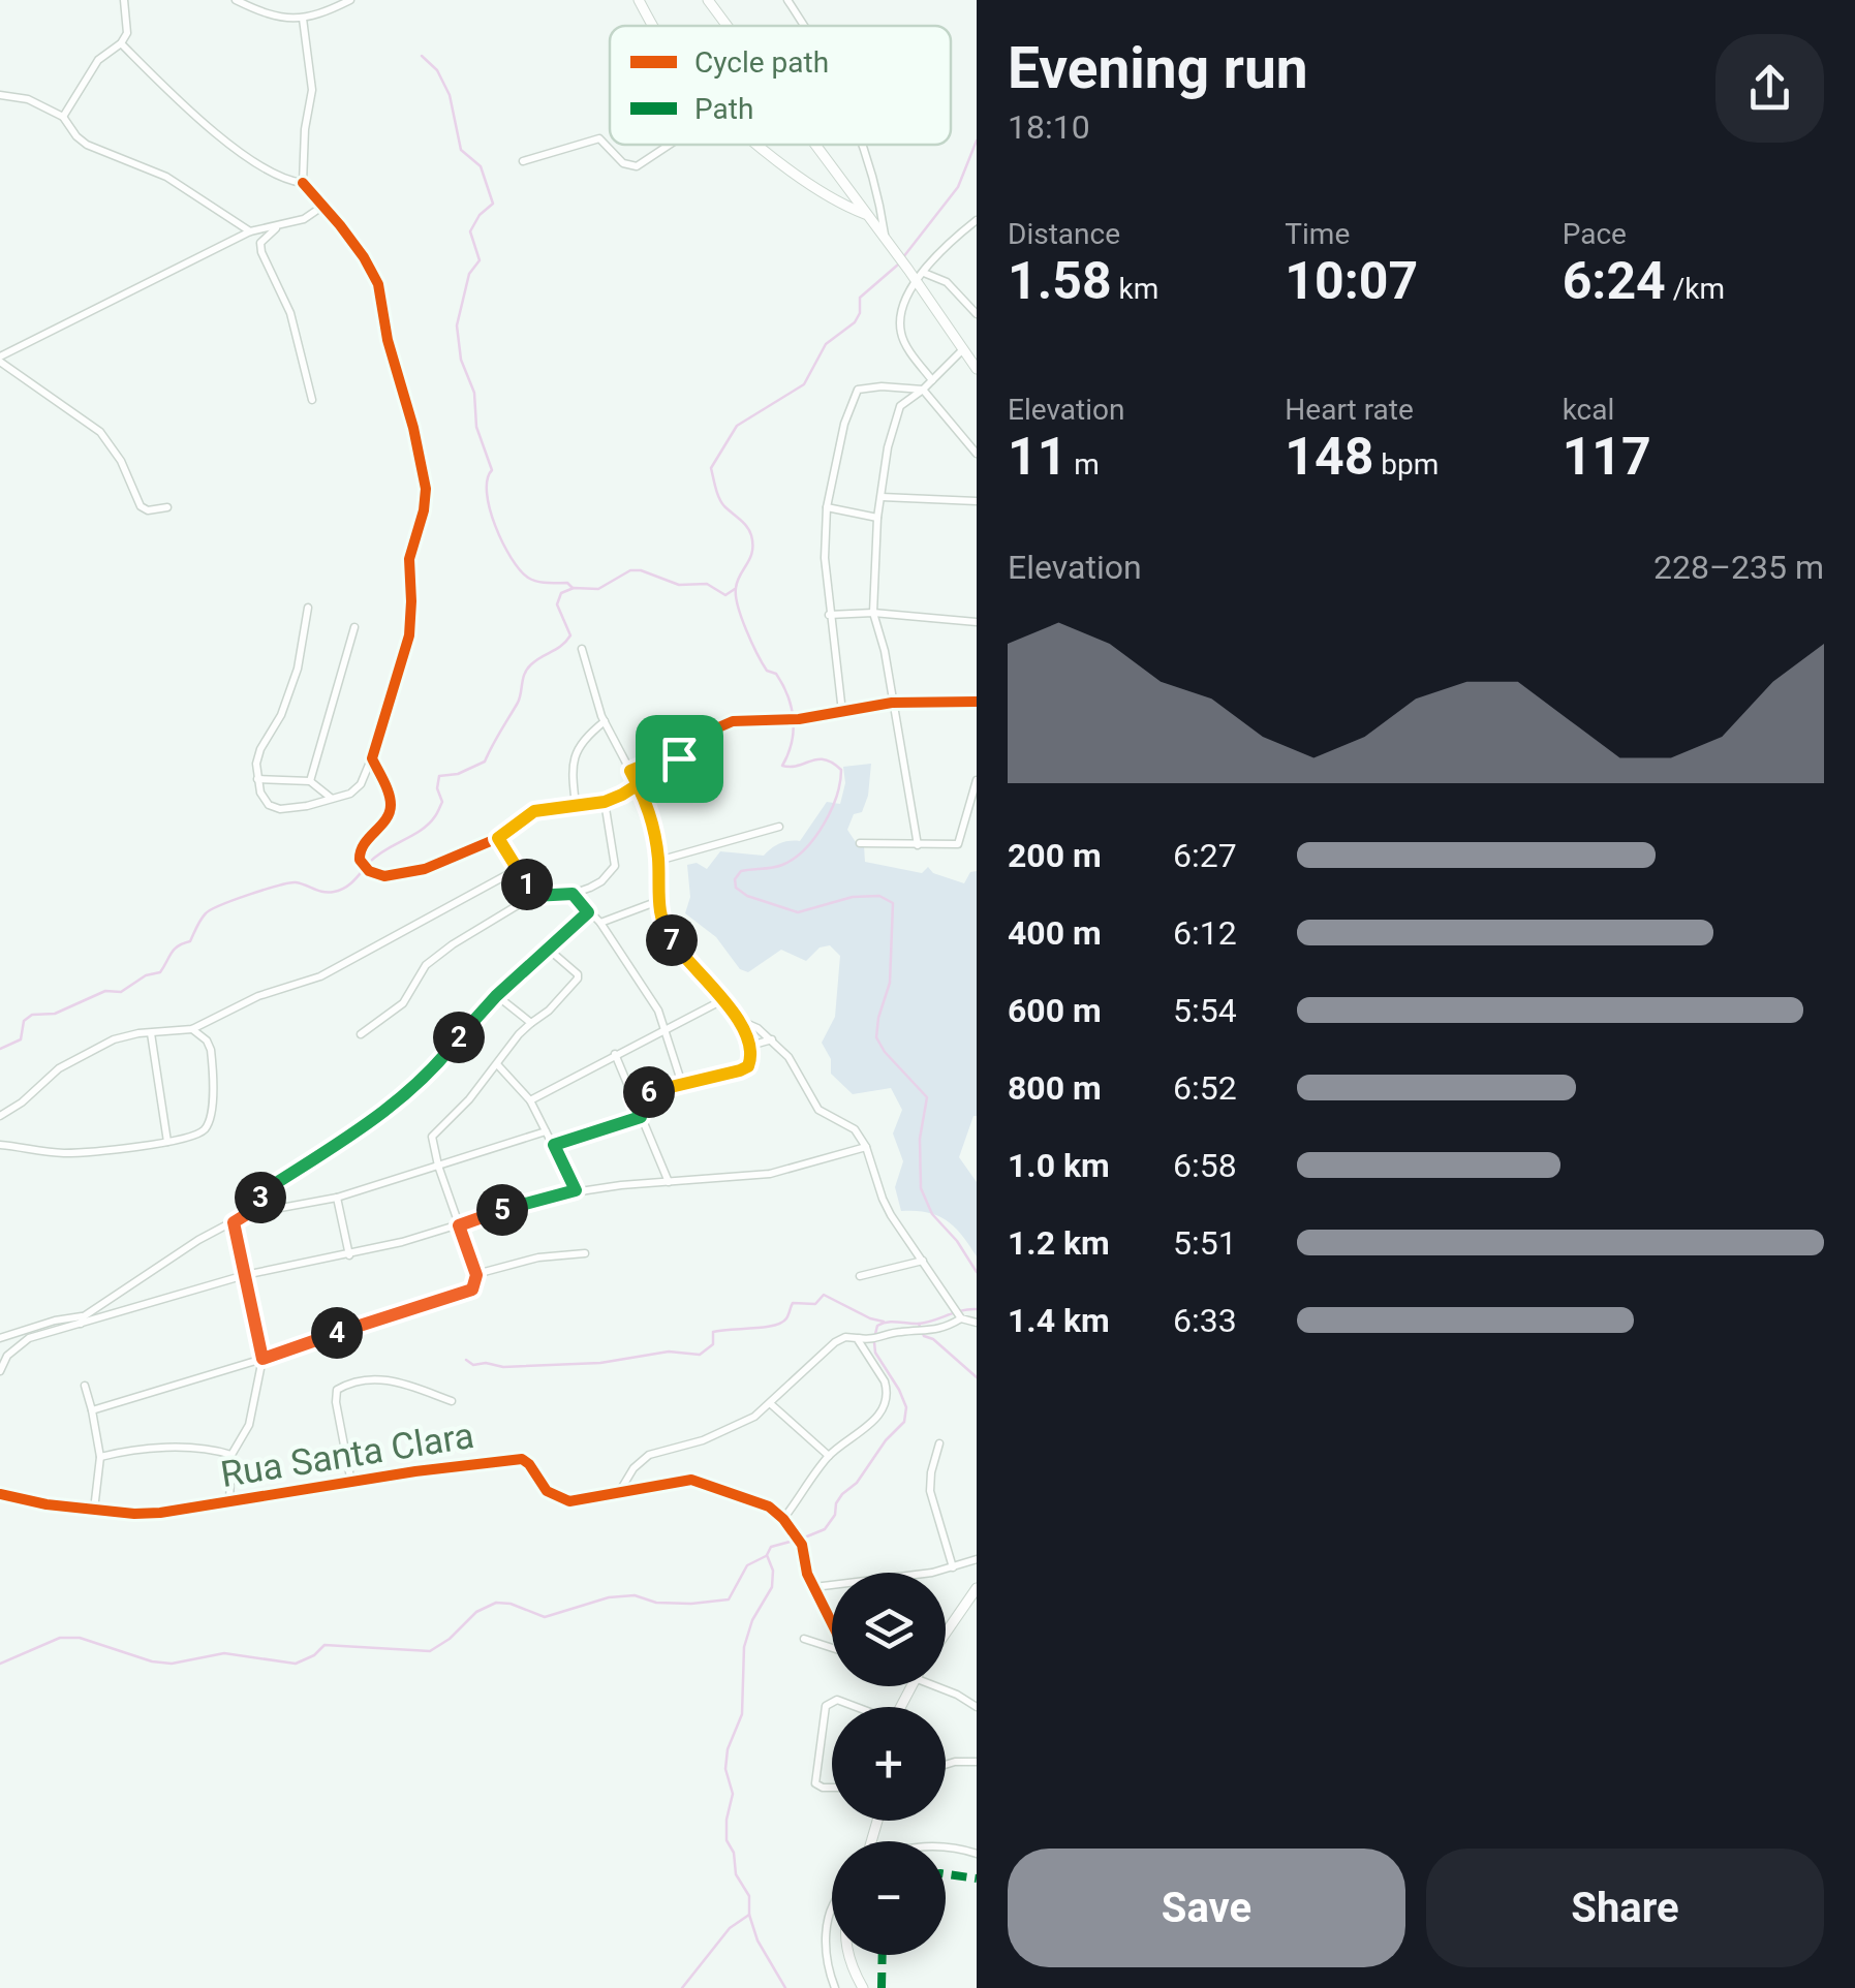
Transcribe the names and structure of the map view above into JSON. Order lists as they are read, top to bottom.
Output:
{
  "streets": {
    "street": ["Rua Santa Clara"]
  },
  "legend": ["Cycle path", "Path"],
  "page": {
    "heading": ["Evening run", "18:10"],
    "stats": [
      ["Distance", "1.58 km"],
      ["Time", "10:07"],
      ["Pace", "6:24 /km"],
      ["Elevation", "11 m"],
      ["Heart rate", "148 bpm"],
      ["kcal", "117"]
    ],
    "chart": ["Elevation", "228–235 m"],
    "list": [
      {
        "name": "200 m",
        "note": "6:27"
      },
      {
        "name": "400 m",
        "note": "6:12"
      },
      {
        "name": "600 m",
        "note": "5:54"
      },
      {
        "name": "800 m",
        "note": "6:52"
      },
      {
        "name": "1.0 km",
        "note": "6:58"
      },
      {
        "name": "1.2 km",
        "note": "5:51"
      },
      {
        "name": "1.4 km",
        "note": "6:33"
      }
    ],
    "pins": [
      "1",
      "7",
      "2",
      "6",
      "3",
      "5",
      "4"
    ],
    "map_buttons": ["+", "−"],
    "buttons": ["Save", "Share"]
  }
}
